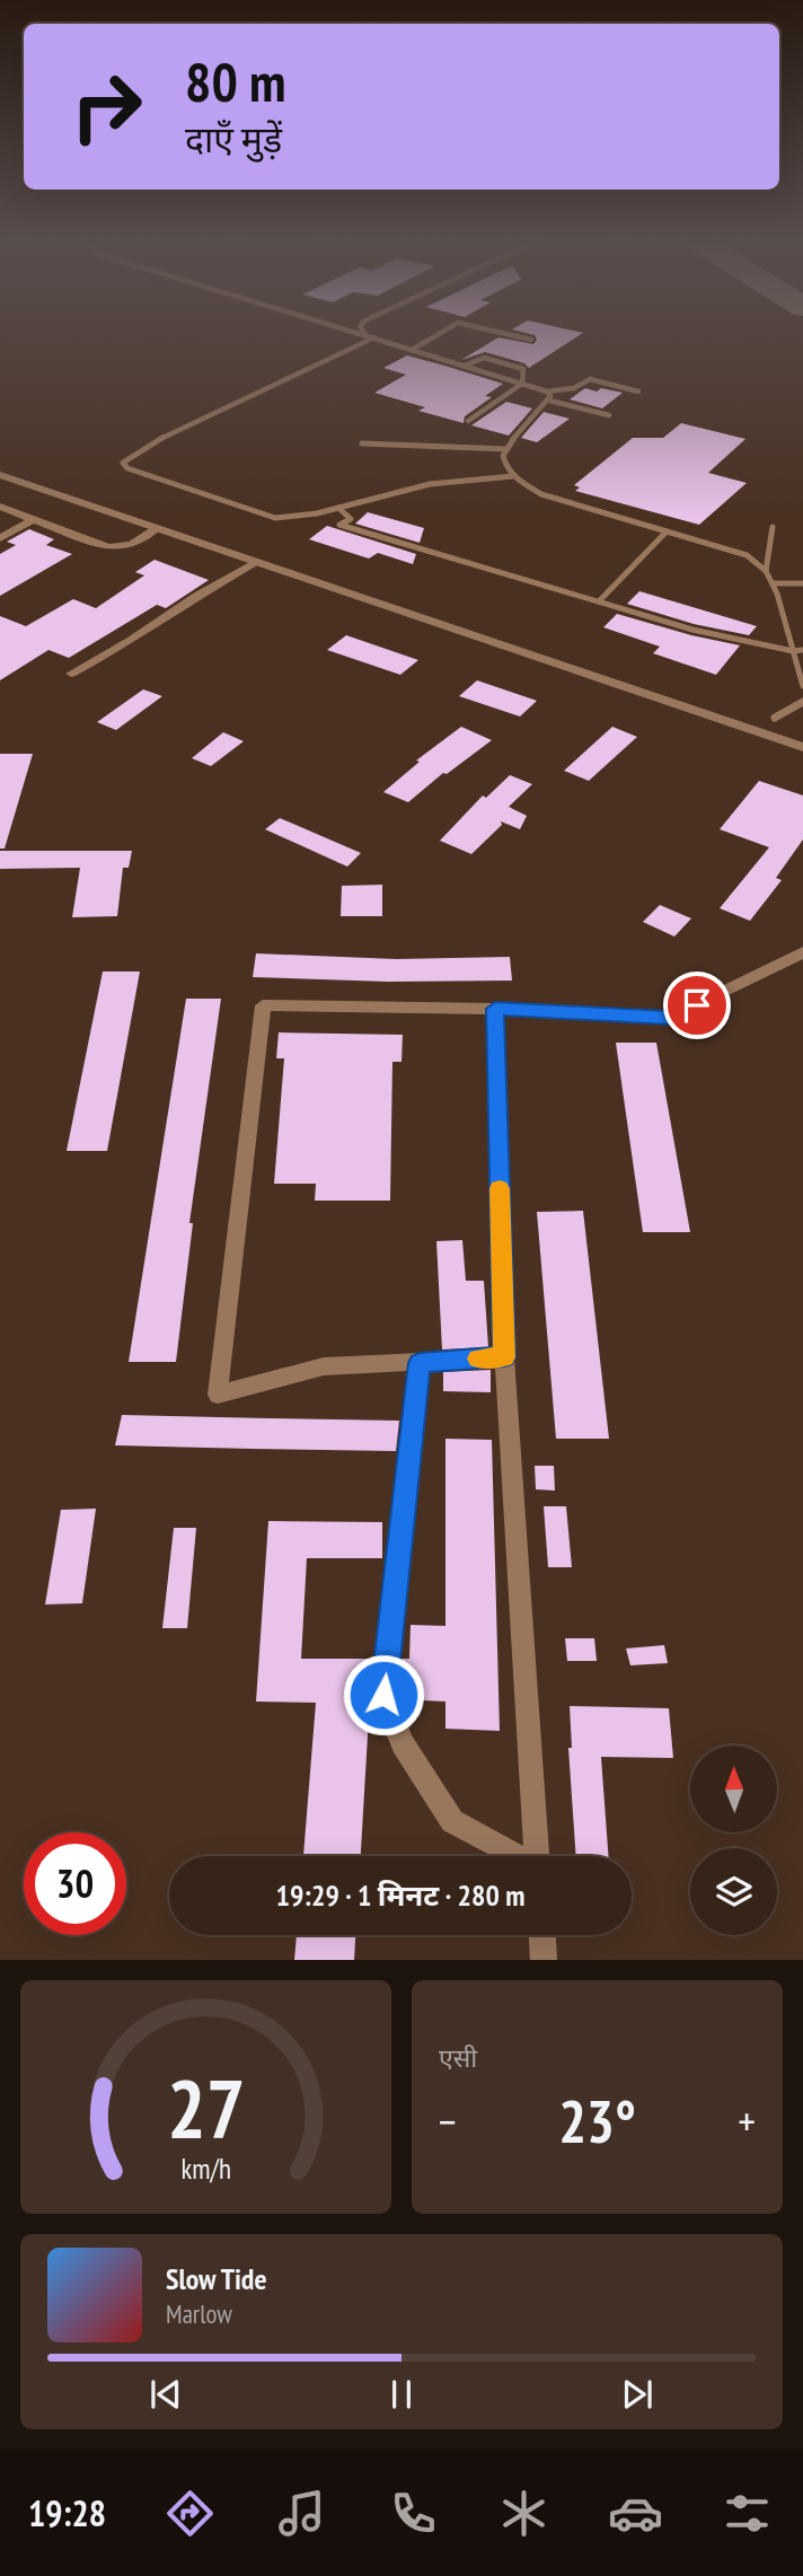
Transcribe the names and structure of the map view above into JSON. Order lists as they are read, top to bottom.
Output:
{
  "north": "top",
  "page": {
    "turn": ["80 m", "दाएँ मुड़ें"],
    "limit": "30",
    "trip": "19:29 · 1 मिनट · 280 m",
    "tile": "एसी",
    "heat": ["−", "23°", "+"],
    "song": ["Slow Tide", "Marlow"],
    "tabs": "19:28",
    "gauge": ["27", "km/h"]
  }
}
